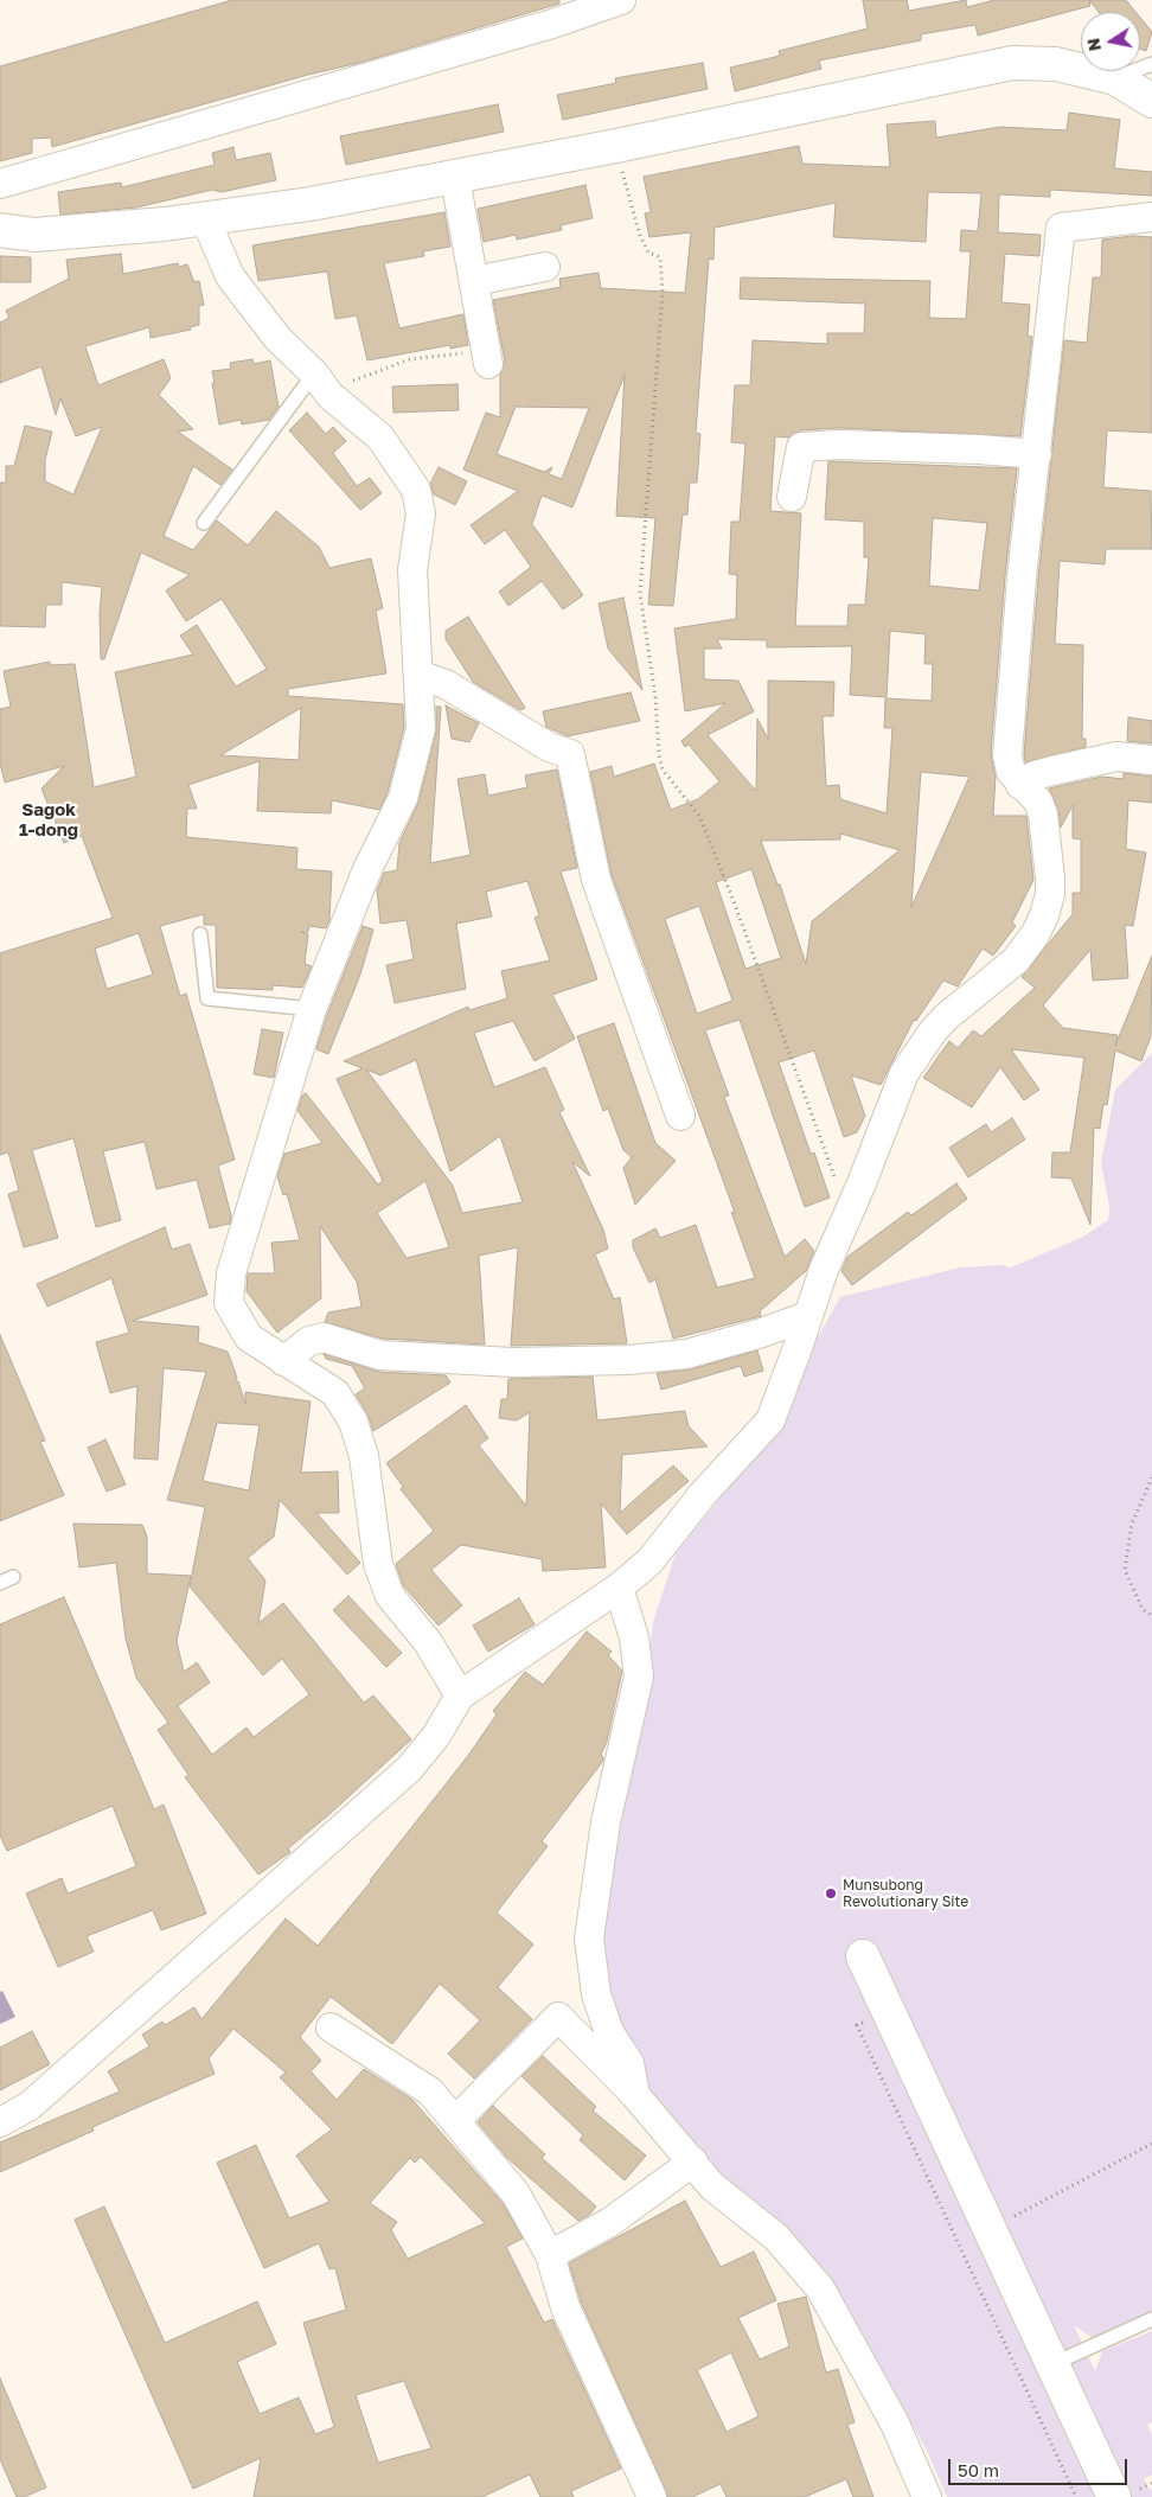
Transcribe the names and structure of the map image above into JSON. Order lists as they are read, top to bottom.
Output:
{
  "districts": ["Sagok 1-dong"],
  "places": ["Munsubong Revolutionary Site"],
  "scale_bar": "50 m",
  "north": "left"
}
